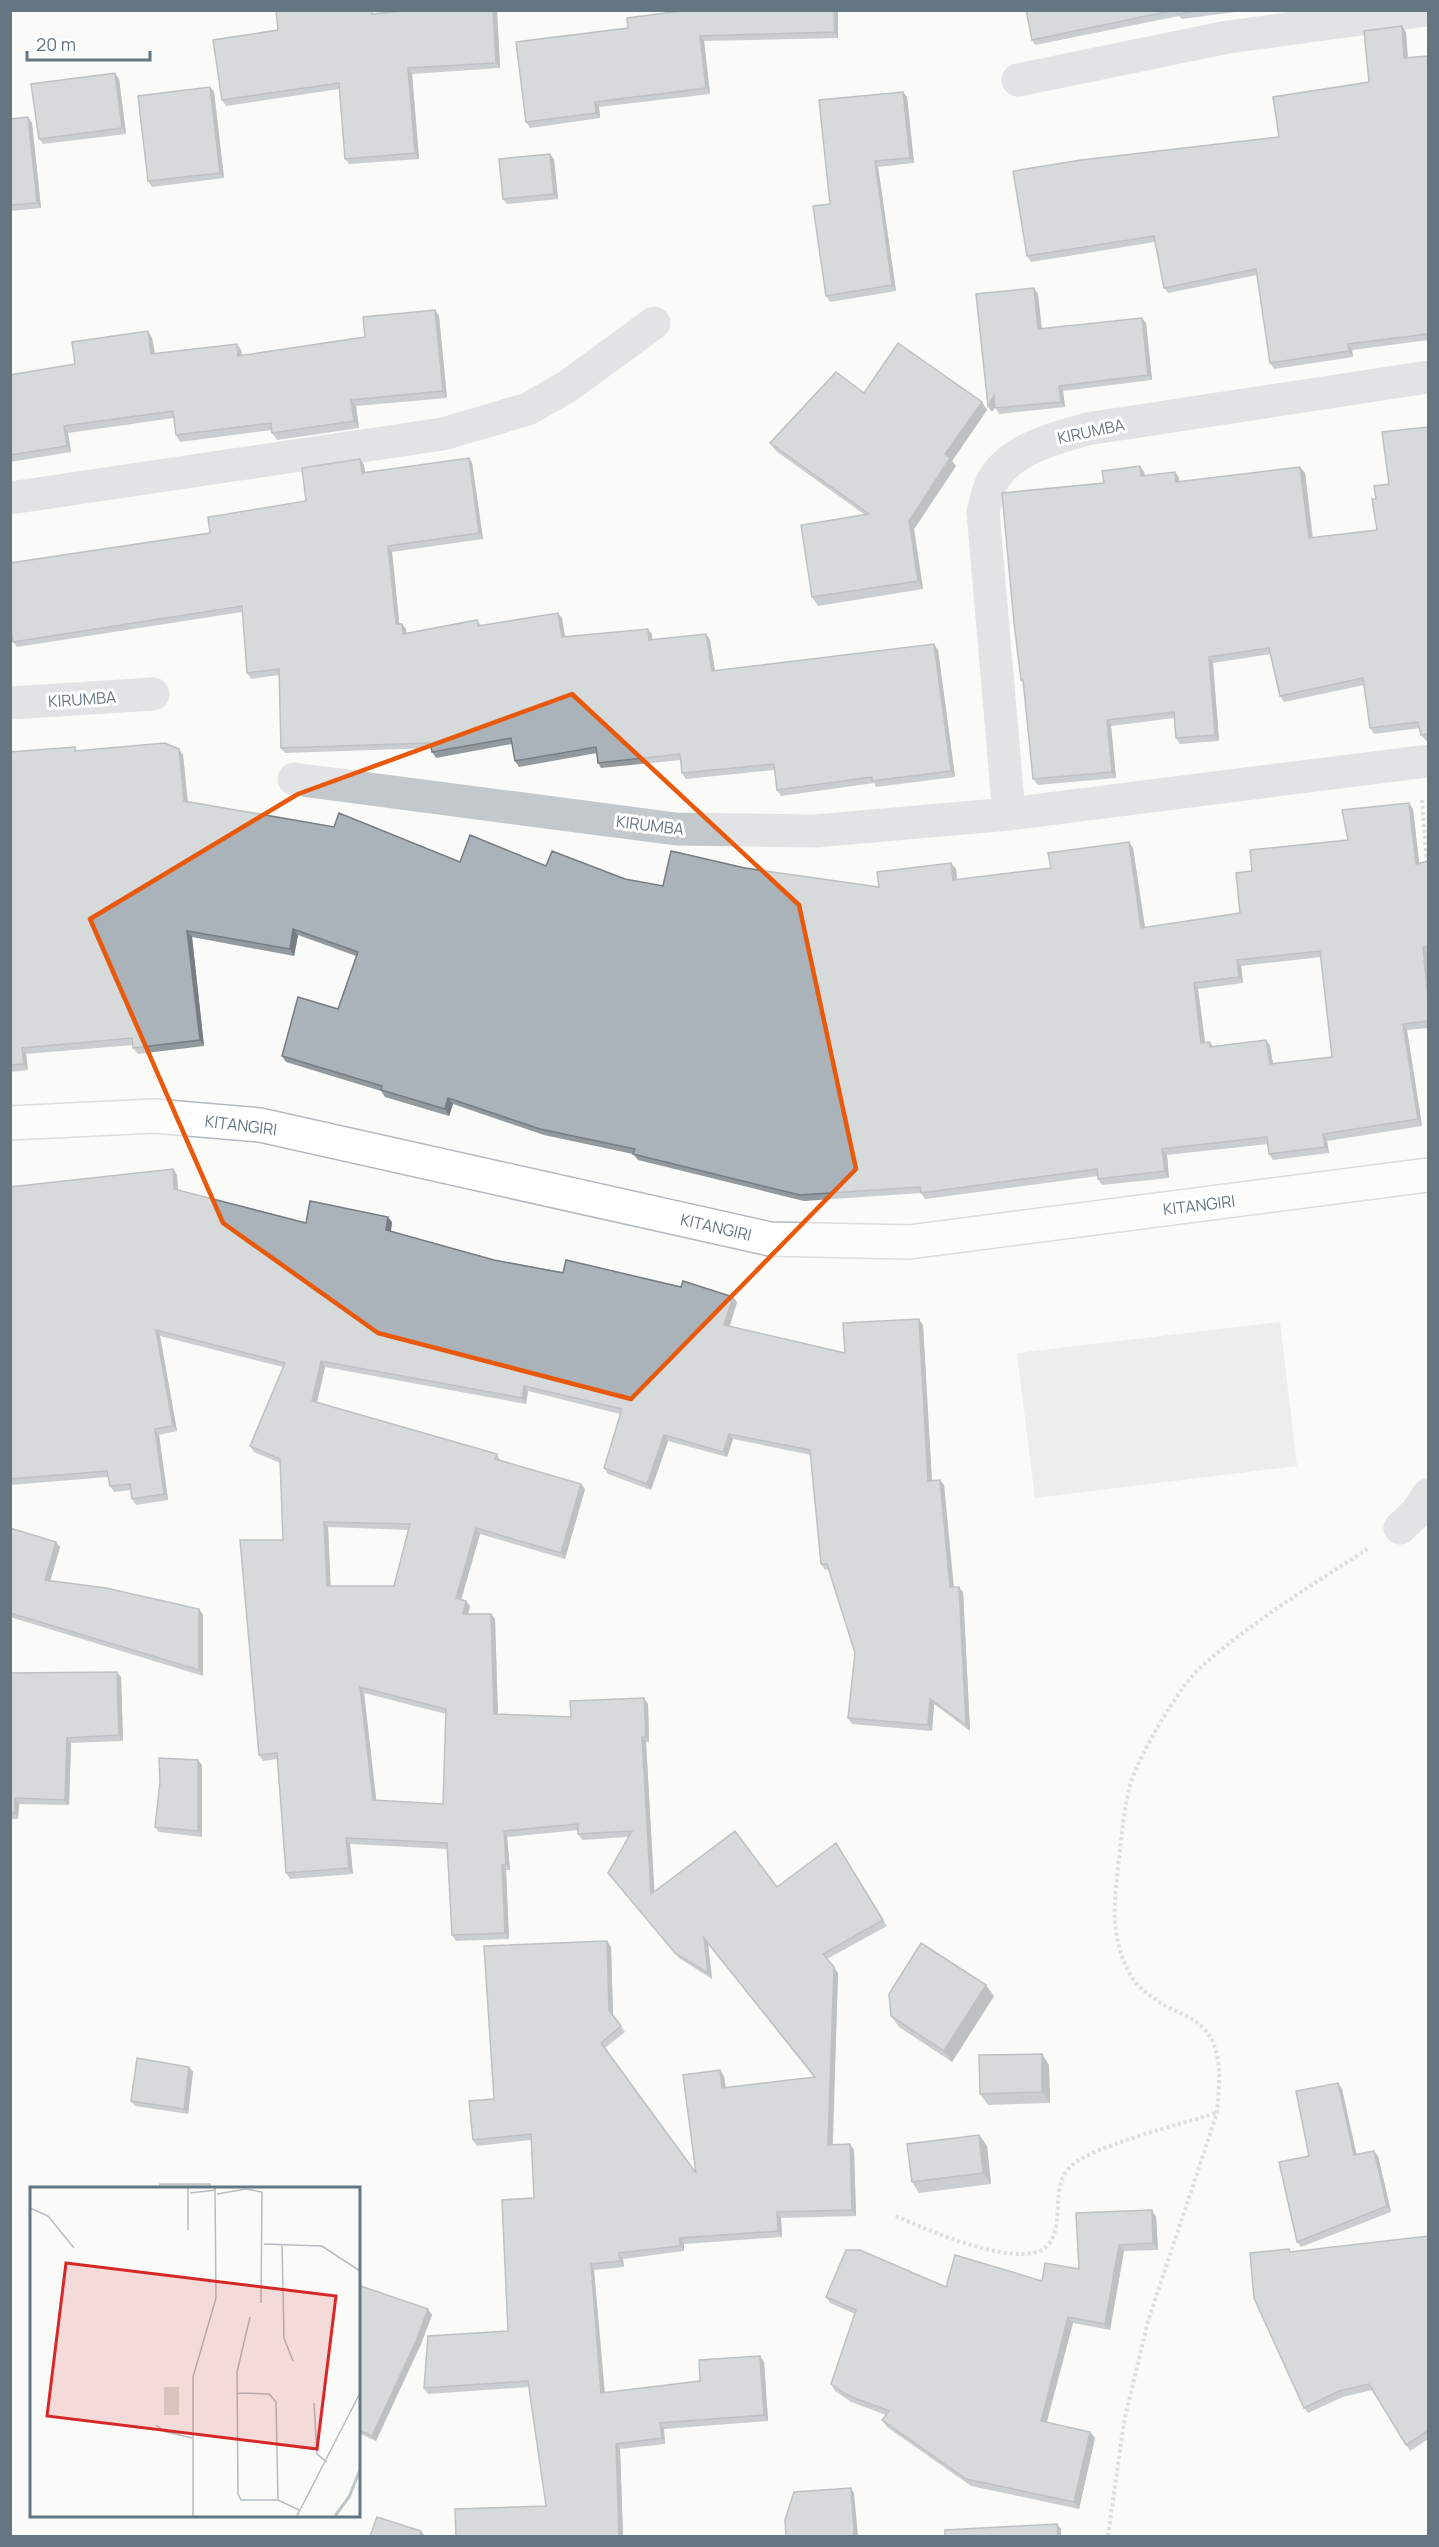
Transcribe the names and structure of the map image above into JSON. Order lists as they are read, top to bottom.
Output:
{
  "streets": {
    "main road": ["KITANGIRI"],
    "street": ["KIRUMBA"]
  },
  "scale_bar": "20 m"
}
